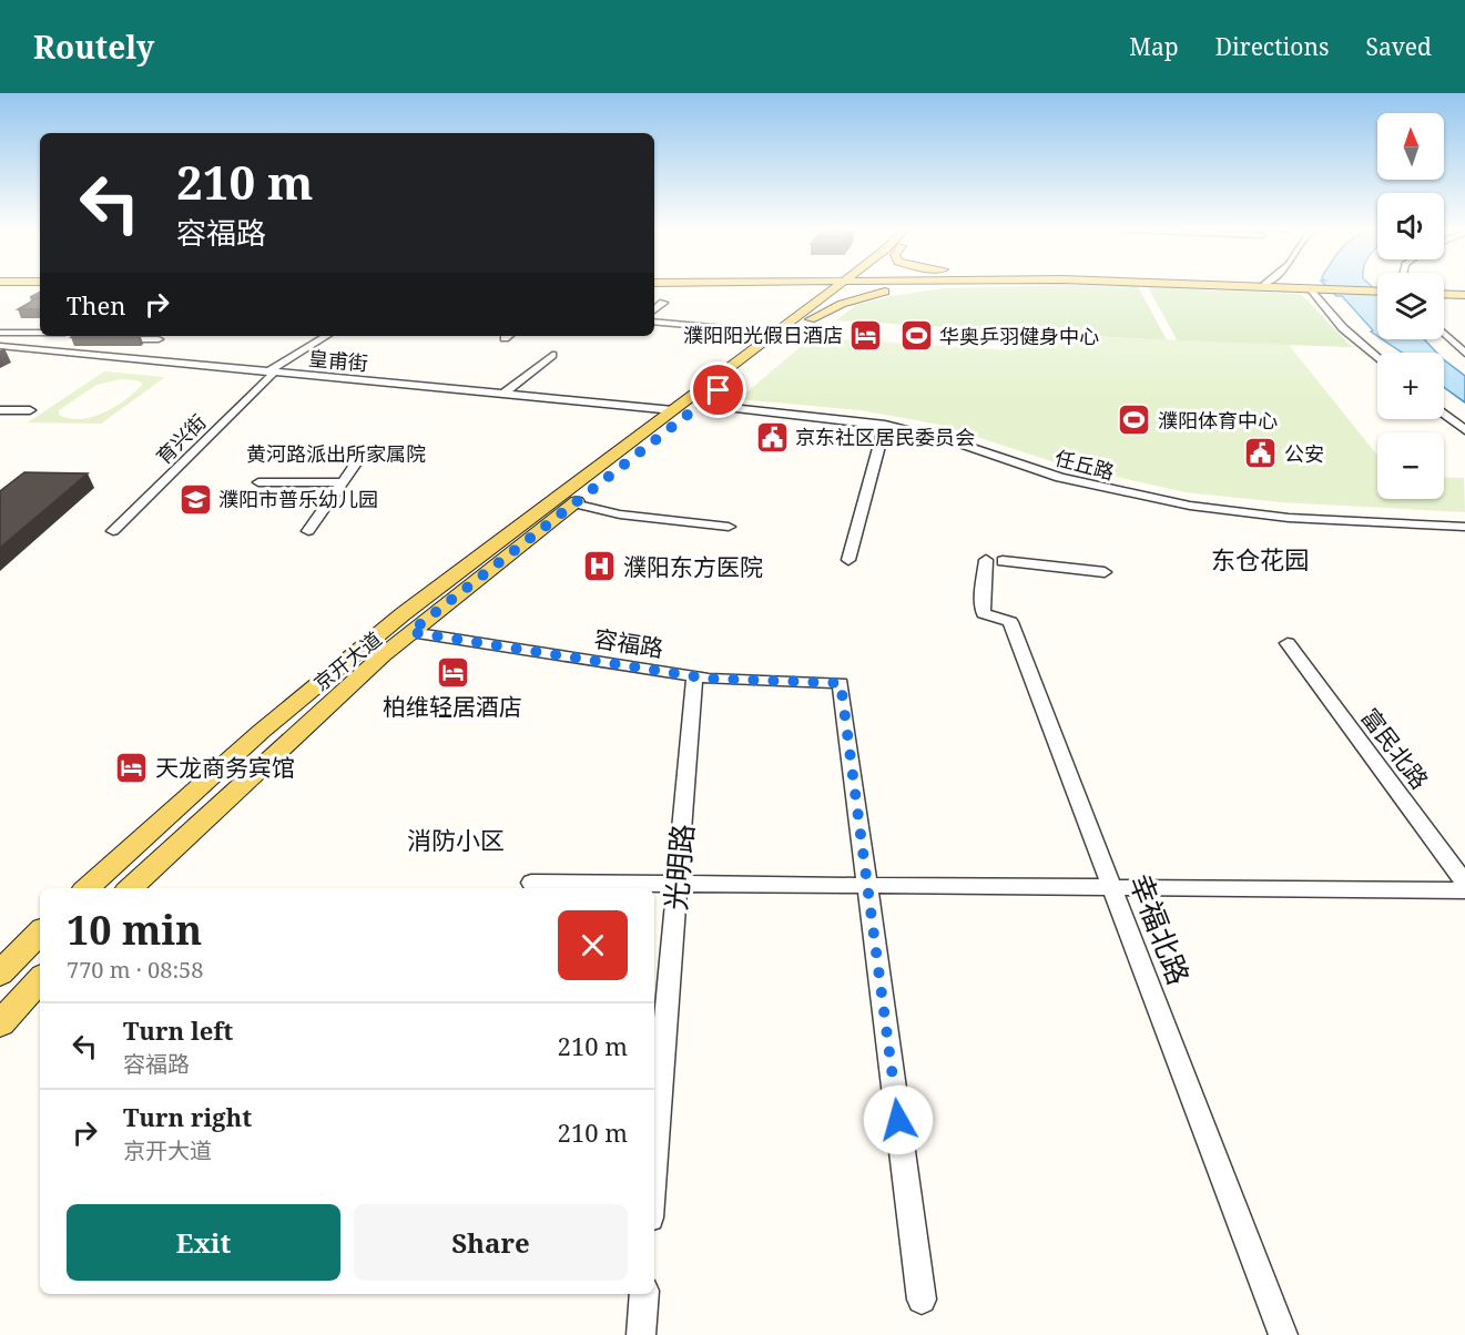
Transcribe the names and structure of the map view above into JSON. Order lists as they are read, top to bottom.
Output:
{
  "streets": {
    "main road": ["京开大道"],
    "street": [
      "皇甫街",
      "育兴街",
      "任丘路",
      "容福路",
      "富民北路",
      "光明路",
      "幸福北路"
    ]
  },
  "crossings": [
    ["皇甫街", "育兴街"],
    ["皇甫街", "京开大道"],
    ["任丘路", "京开大道"],
    ["容福路", "京开大道"],
    ["容福路", "光明路"]
  ],
  "districts": ["黄河路派出所家属院", "东仓花园", "消防小区"],
  "places": {
    "hotel": ["濮阳阳光假日酒店", "柏维轻居酒店", "天龙商务宾馆"],
    "sports": ["华奥乒羽健身中心", "濮阳体育中心"],
    "public building": ["京东社区居民委员会", "公安"],
    "school or university": ["濮阳市普乐幼儿园"],
    "hospital": ["濮阳东方医院"]
  },
  "north": "top",
  "page": {
    "header": "Routely",
    "nav": ["Map", "Directions", "Saved"],
    "map_buttons": ["+", "−"],
    "turn": ["210 m", "容福路"],
    "then": "Then",
    "heading": ["10 min", "770 m · 08:58"],
    "list": [
      {
        "name": "Turn left",
        "note": "容福路",
        "value": "210 m"
      },
      {
        "name": "Turn right",
        "note": "京开大道",
        "value": "210 m"
      }
    ],
    "buttons": ["Exit", "Share"]
  }
}
